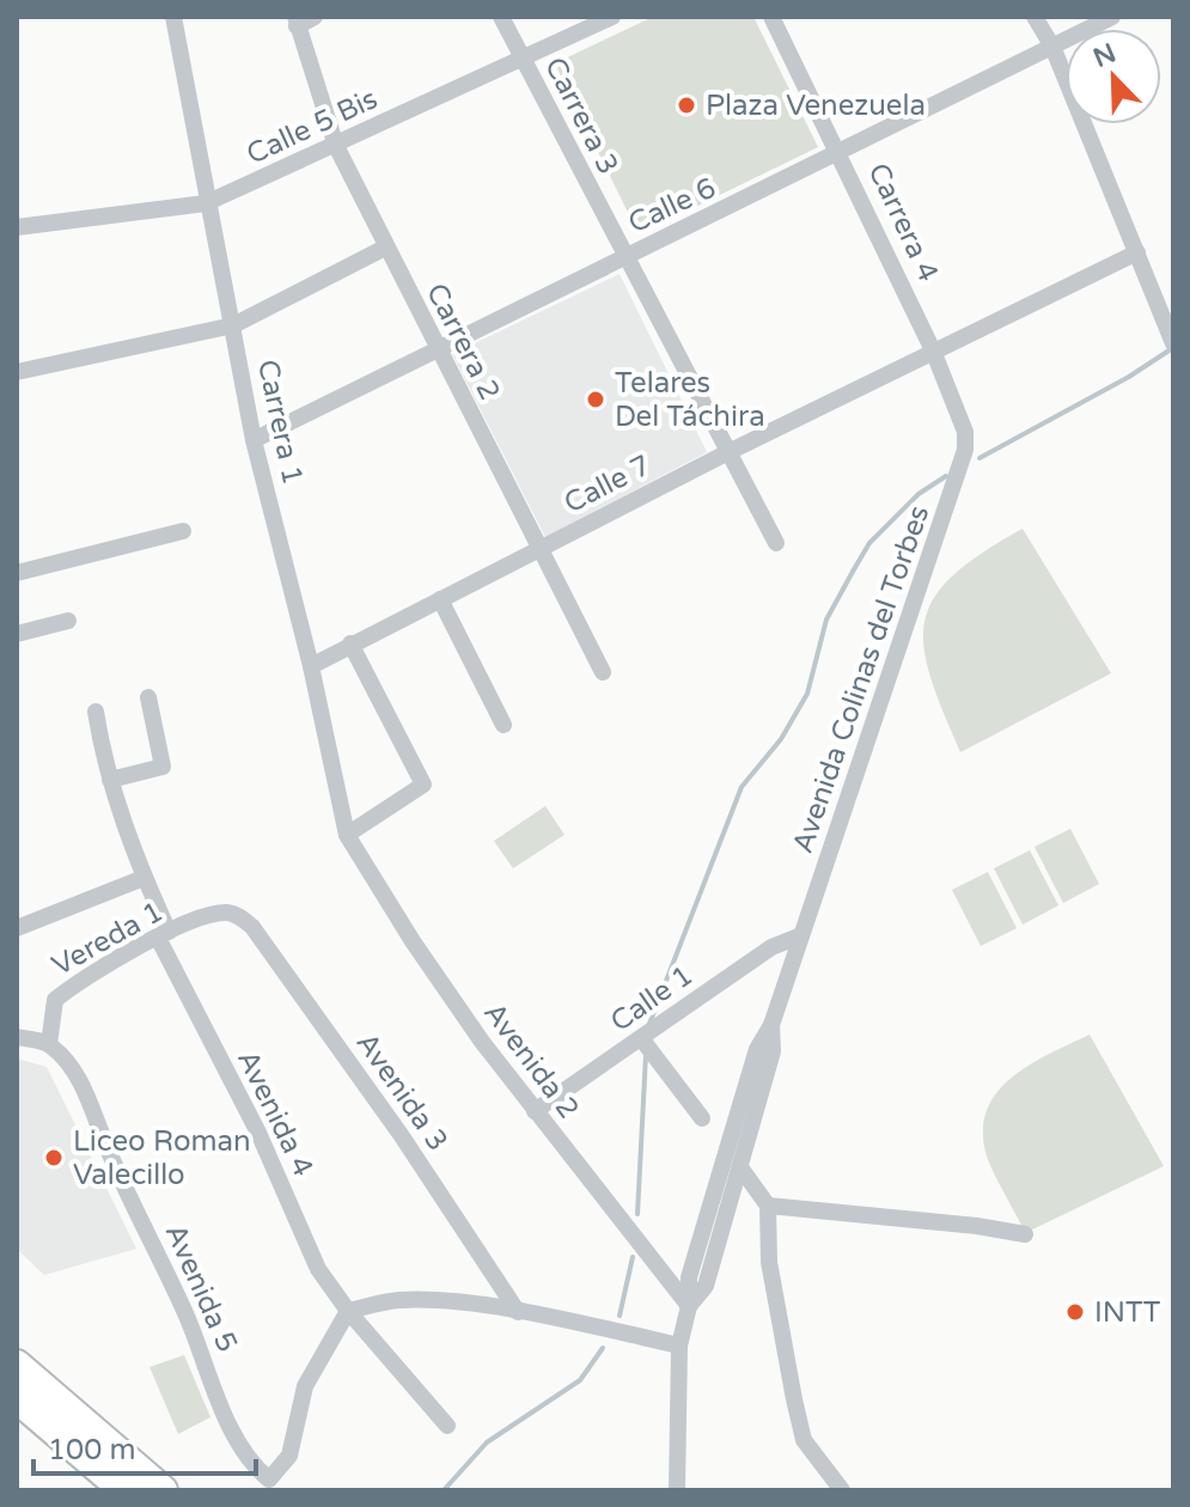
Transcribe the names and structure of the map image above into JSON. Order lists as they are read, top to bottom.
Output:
{
  "streets": {
    "street": [
      "Carrera 3",
      "Calle 5 Bis",
      "Calle 6",
      "Carrera 4",
      "Carrera 2",
      "Carrera 1",
      "Calle 7",
      "Avenida Colinas del Torbes",
      "Vereda 1",
      "Calle 1",
      "Avenida 2",
      "Avenida 3",
      "Avenida 4",
      "Avenida 5"
    ]
  },
  "crossings": [
    ["Carrera 3", "Calle 5 Bis"],
    ["Carrera 3", "Calle 6"],
    ["Carrera 3", "Calle 7"],
    ["Calle 5 Bis", "Carrera 2"],
    ["Calle 5 Bis", "Carrera 1"],
    ["Calle 6", "Carrera 4"],
    ["Calle 6", "Carrera 2"],
    ["Calle 6", "Carrera 1"],
    ["Carrera 4", "Calle 7"],
    ["Carrera 4", "Avenida Colinas del Torbes"],
    ["Carrera 2", "Calle 7"],
    ["Carrera 1", "Calle 7"],
    ["Carrera 1", "Avenida 2"],
    ["Calle 7", "Avenida Colinas del Torbes"],
    ["Avenida Colinas del Torbes", "Calle 1"],
    ["Avenida Colinas del Torbes", "Avenida 2"],
    ["Vereda 1", "Avenida 3"],
    ["Vereda 1", "Avenida 4"],
    ["Vereda 1", "Avenida 5"],
    ["Calle 1", "Avenida 2"],
    ["Avenida 4", "Avenida 5"]
  ],
  "places": [
    "Plaza Venezuela",
    "Telares Del Táchira",
    "Liceo Roman Valecillo",
    "INTT"
  ],
  "scale_bar": "100 m",
  "north": "top left"
}
